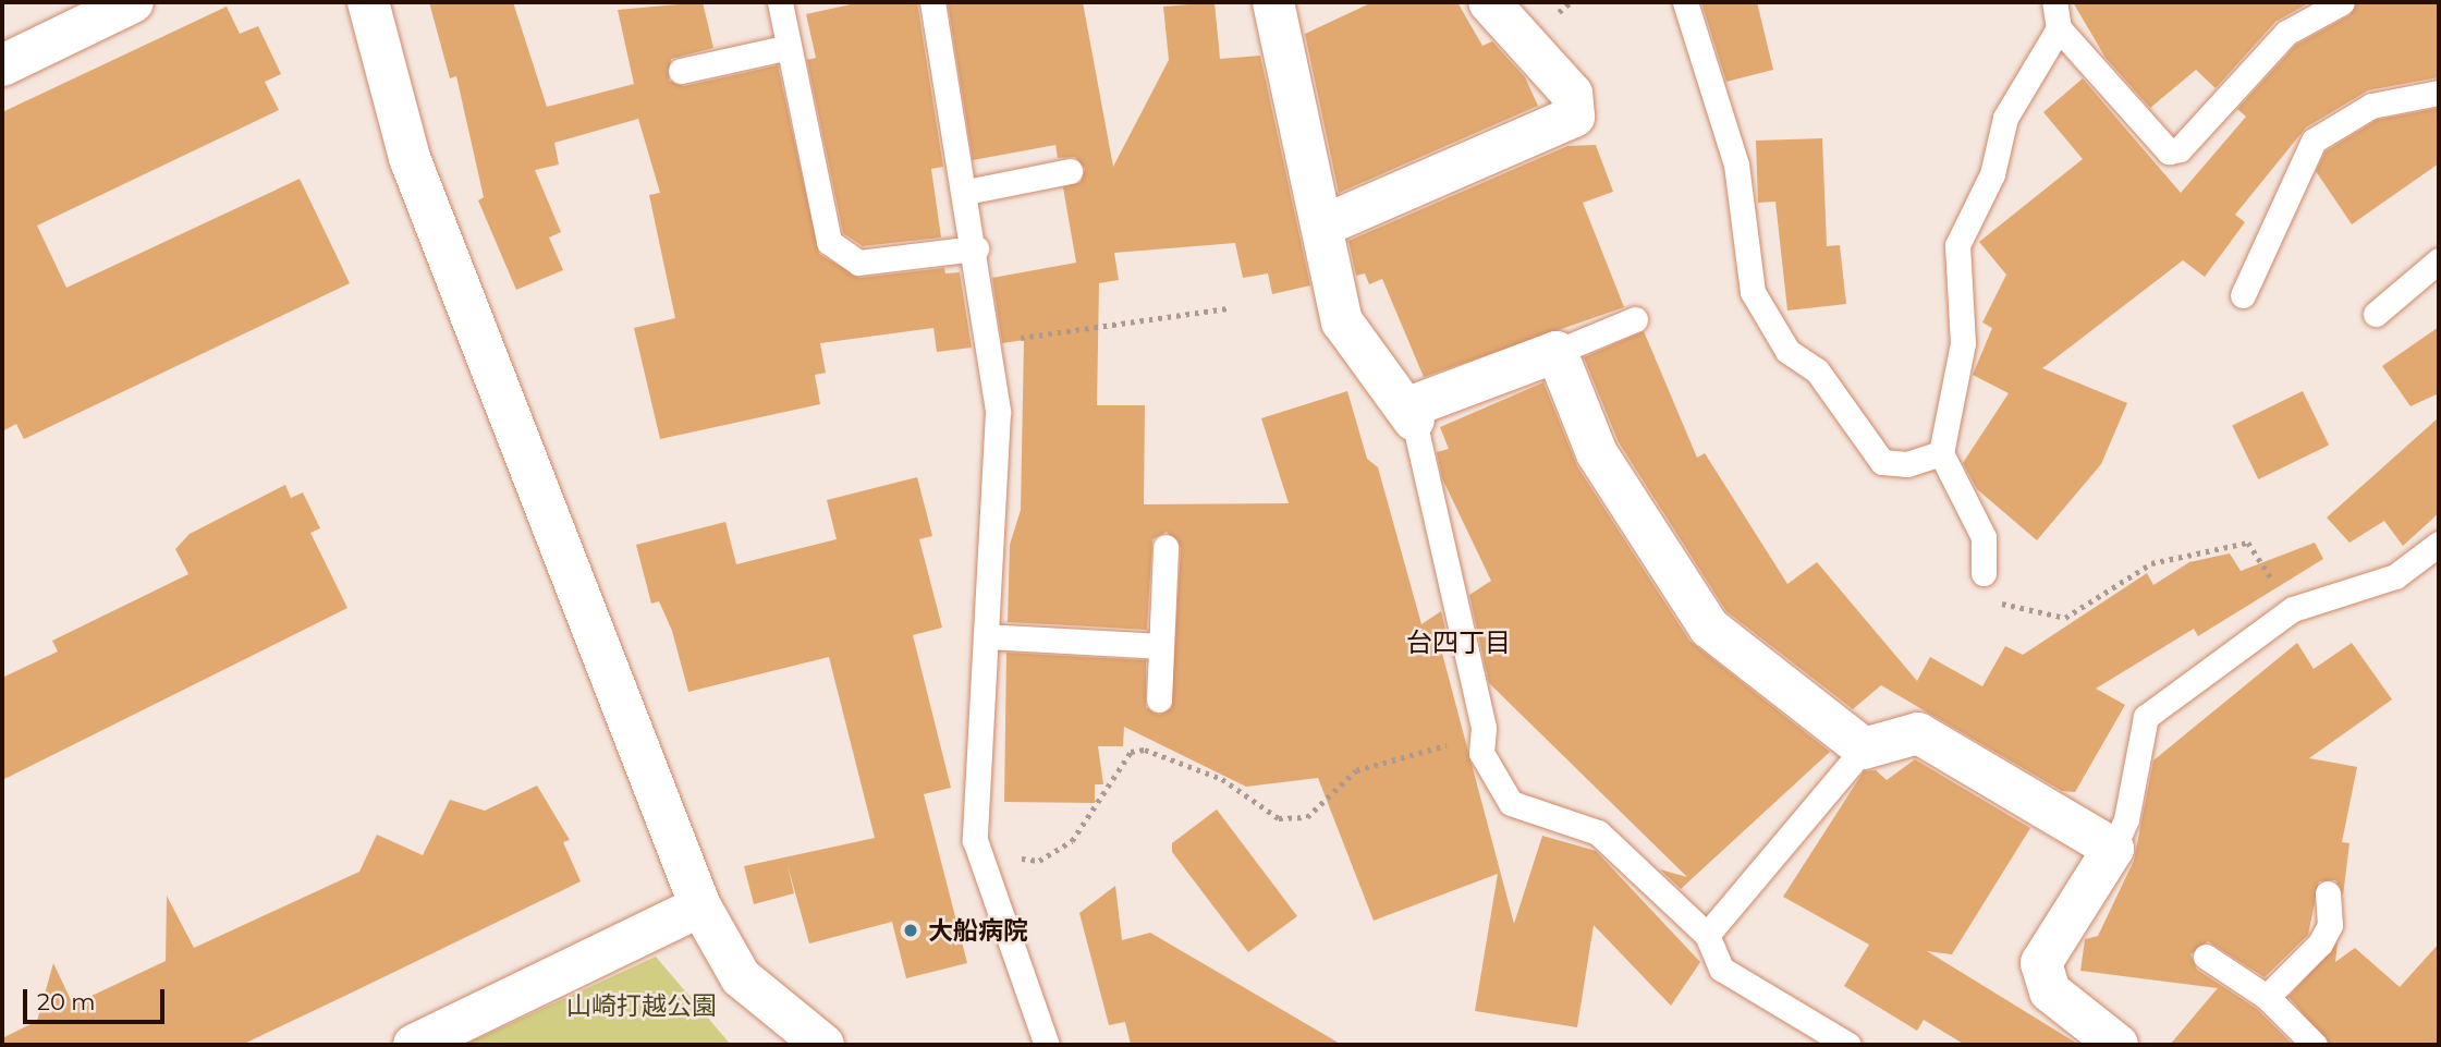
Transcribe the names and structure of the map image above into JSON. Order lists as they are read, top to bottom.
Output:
{
  "districts": ["台四丁目"],
  "parks": ["山崎打越公園"],
  "places": ["大船病院"],
  "scale_bar": "20 m"
}
